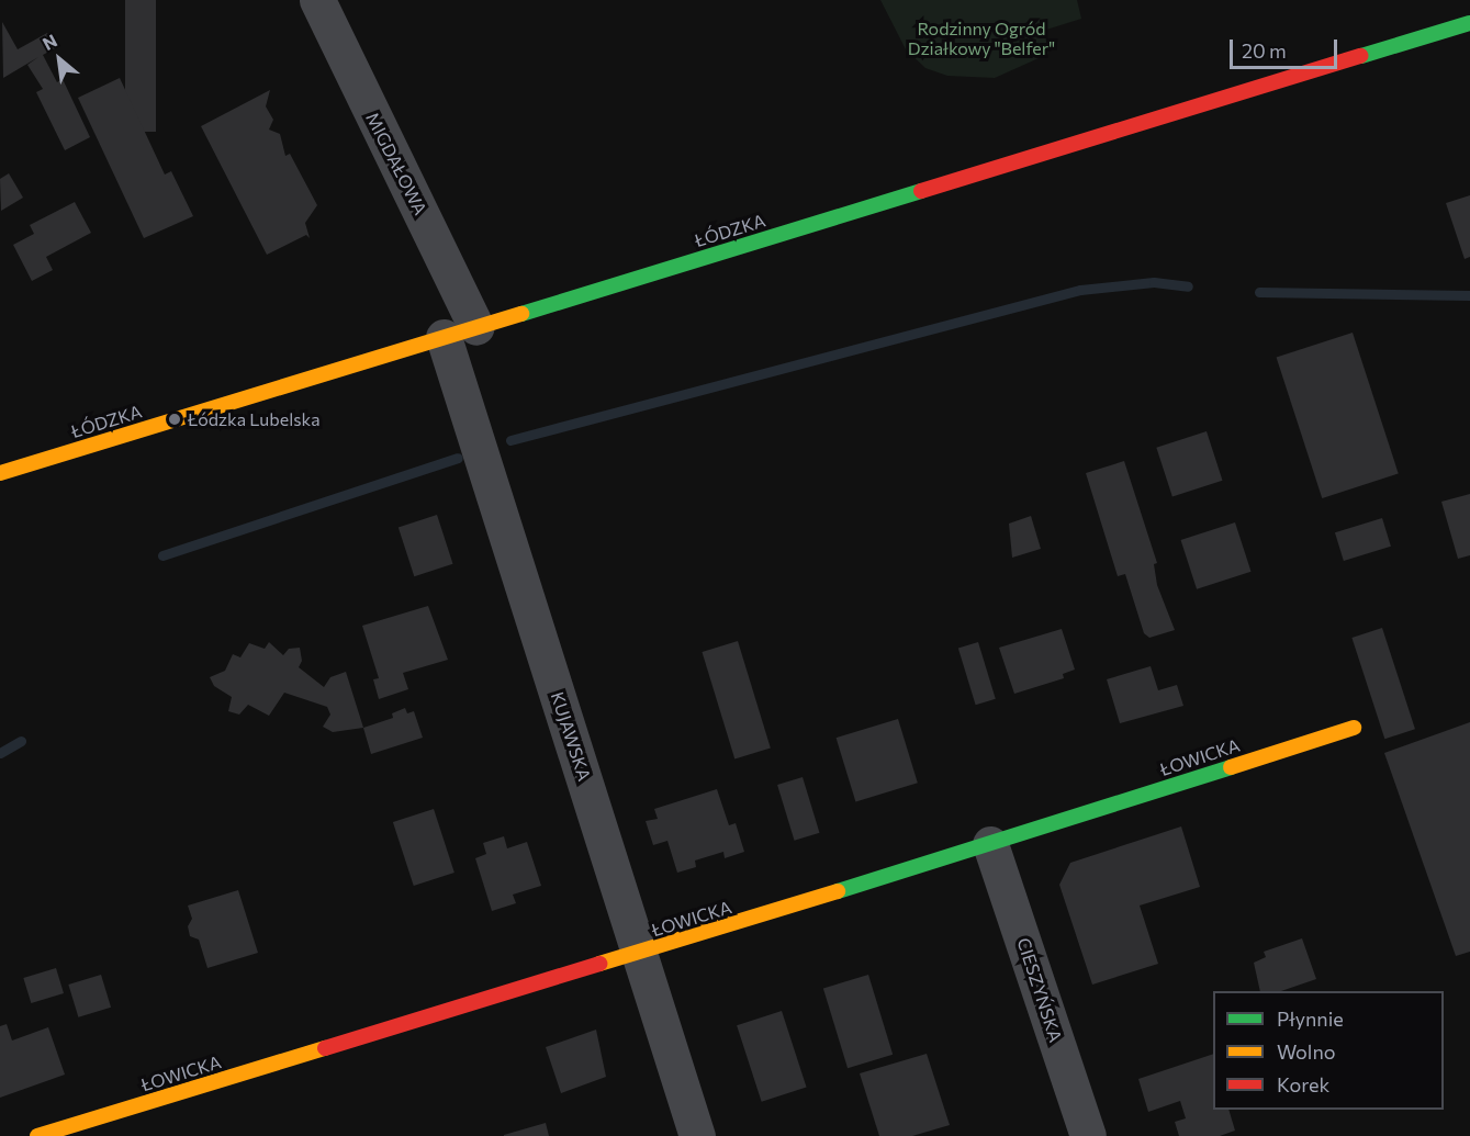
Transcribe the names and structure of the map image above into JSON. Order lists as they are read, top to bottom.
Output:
{
  "streets": {
    "main road": ["ŁÓDZKA", "ŁOWICKA"],
    "street": ["MIGDAŁOWA", "KUJAWSKA", "CIESZYŃSKA"]
  },
  "crossings": [
    ["MIGDAŁOWA", "ŁÓDZKA"],
    ["MIGDAŁOWA", "KUJAWSKA"],
    ["ŁÓDZKA", "KUJAWSKA"],
    ["KUJAWSKA", "ŁOWICKA"],
    ["ŁOWICKA", "CIESZYŃSKA"]
  ],
  "parks": ["Rodzinny Ogród Działkowy \"Belfer\""],
  "places": ["Łódzka Lubelska"],
  "legend": ["Płynnie", "Wolno", "Korek"],
  "scale_bar": "20 m",
  "north": "top left"
}
